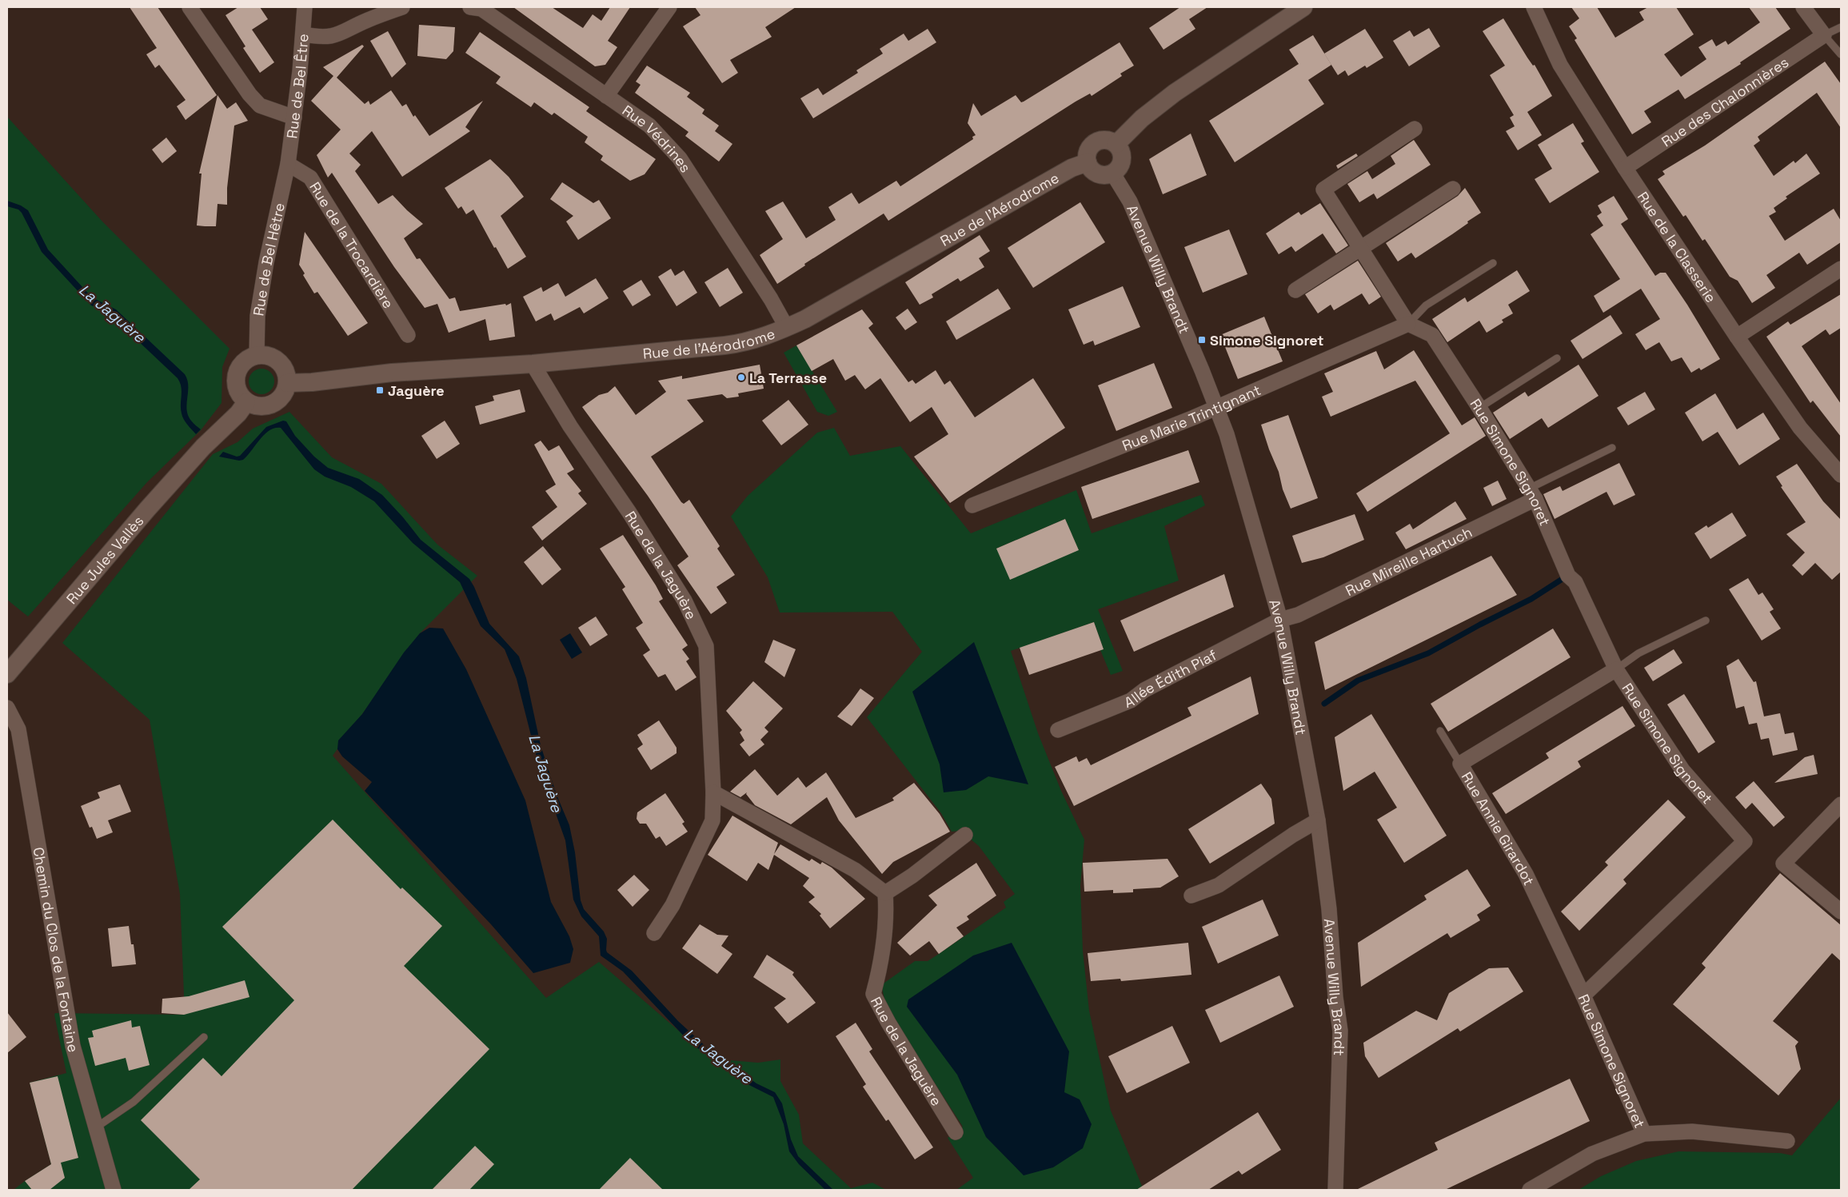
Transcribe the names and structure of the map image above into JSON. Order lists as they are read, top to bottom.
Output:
{
  "streets": {
    "street": [
      "Rue de Bel Être",
      "Rue des Chalonnières",
      "Rue Védrines",
      "Rue de l'Aérodrome",
      "Rue de la Trocardière",
      "Rue de la Classerie",
      "Rue de Bel Hêtre",
      "Avenue Willy Brandt",
      "Rue Marie Trintignant",
      "Rue Simone Signoret",
      "Rue Jules Vallès",
      "Rue Mireille Hartuch",
      "Rue de la Jaguère",
      "Allée Édith Piaf",
      "Rue Annie Girardot",
      "Chemin du Clos de la Fontaine"
    ]
  },
  "crossings": [
    ["Rue de Bel Être", "Rue de la Trocardière"],
    ["Rue de Bel Être", "Rue de Bel Hêtre"],
    ["Rue des Chalonnières", "Rue de la Classerie"],
    ["Rue Védrines", "Rue de l'Aérodrome"],
    ["Rue de l'Aérodrome", "Rue de Bel Hêtre"],
    ["Rue de l'Aérodrome", "Avenue Willy Brandt"],
    ["Rue de l'Aérodrome", "Rue Jules Vallès"],
    ["Rue de l'Aérodrome", "Rue de la Jaguère"],
    ["Rue de la Trocardière", "Rue de Bel Hêtre"],
    ["Rue de Bel Hêtre", "Rue Jules Vallès"],
    ["Avenue Willy Brandt", "Rue Marie Trintignant"],
    ["Avenue Willy Brandt", "Rue Mireille Hartuch"],
    ["Avenue Willy Brandt", "Allée Édith Piaf"],
    ["Rue Marie Trintignant", "Rue Simone Signoret"],
    ["Rue Simone Signoret", "Rue Mireille Hartuch"],
    ["Rue Simone Signoret", "Rue Annie Girardot"],
    ["Rue Mireille Hartuch", "Allée Édith Piaf"]
  ],
  "water": ["La Jaguère"],
  "places": {
    "transit": ["Simone Signoret", "Jaguère"],
    "other": ["La Terrasse"]
  }
}
